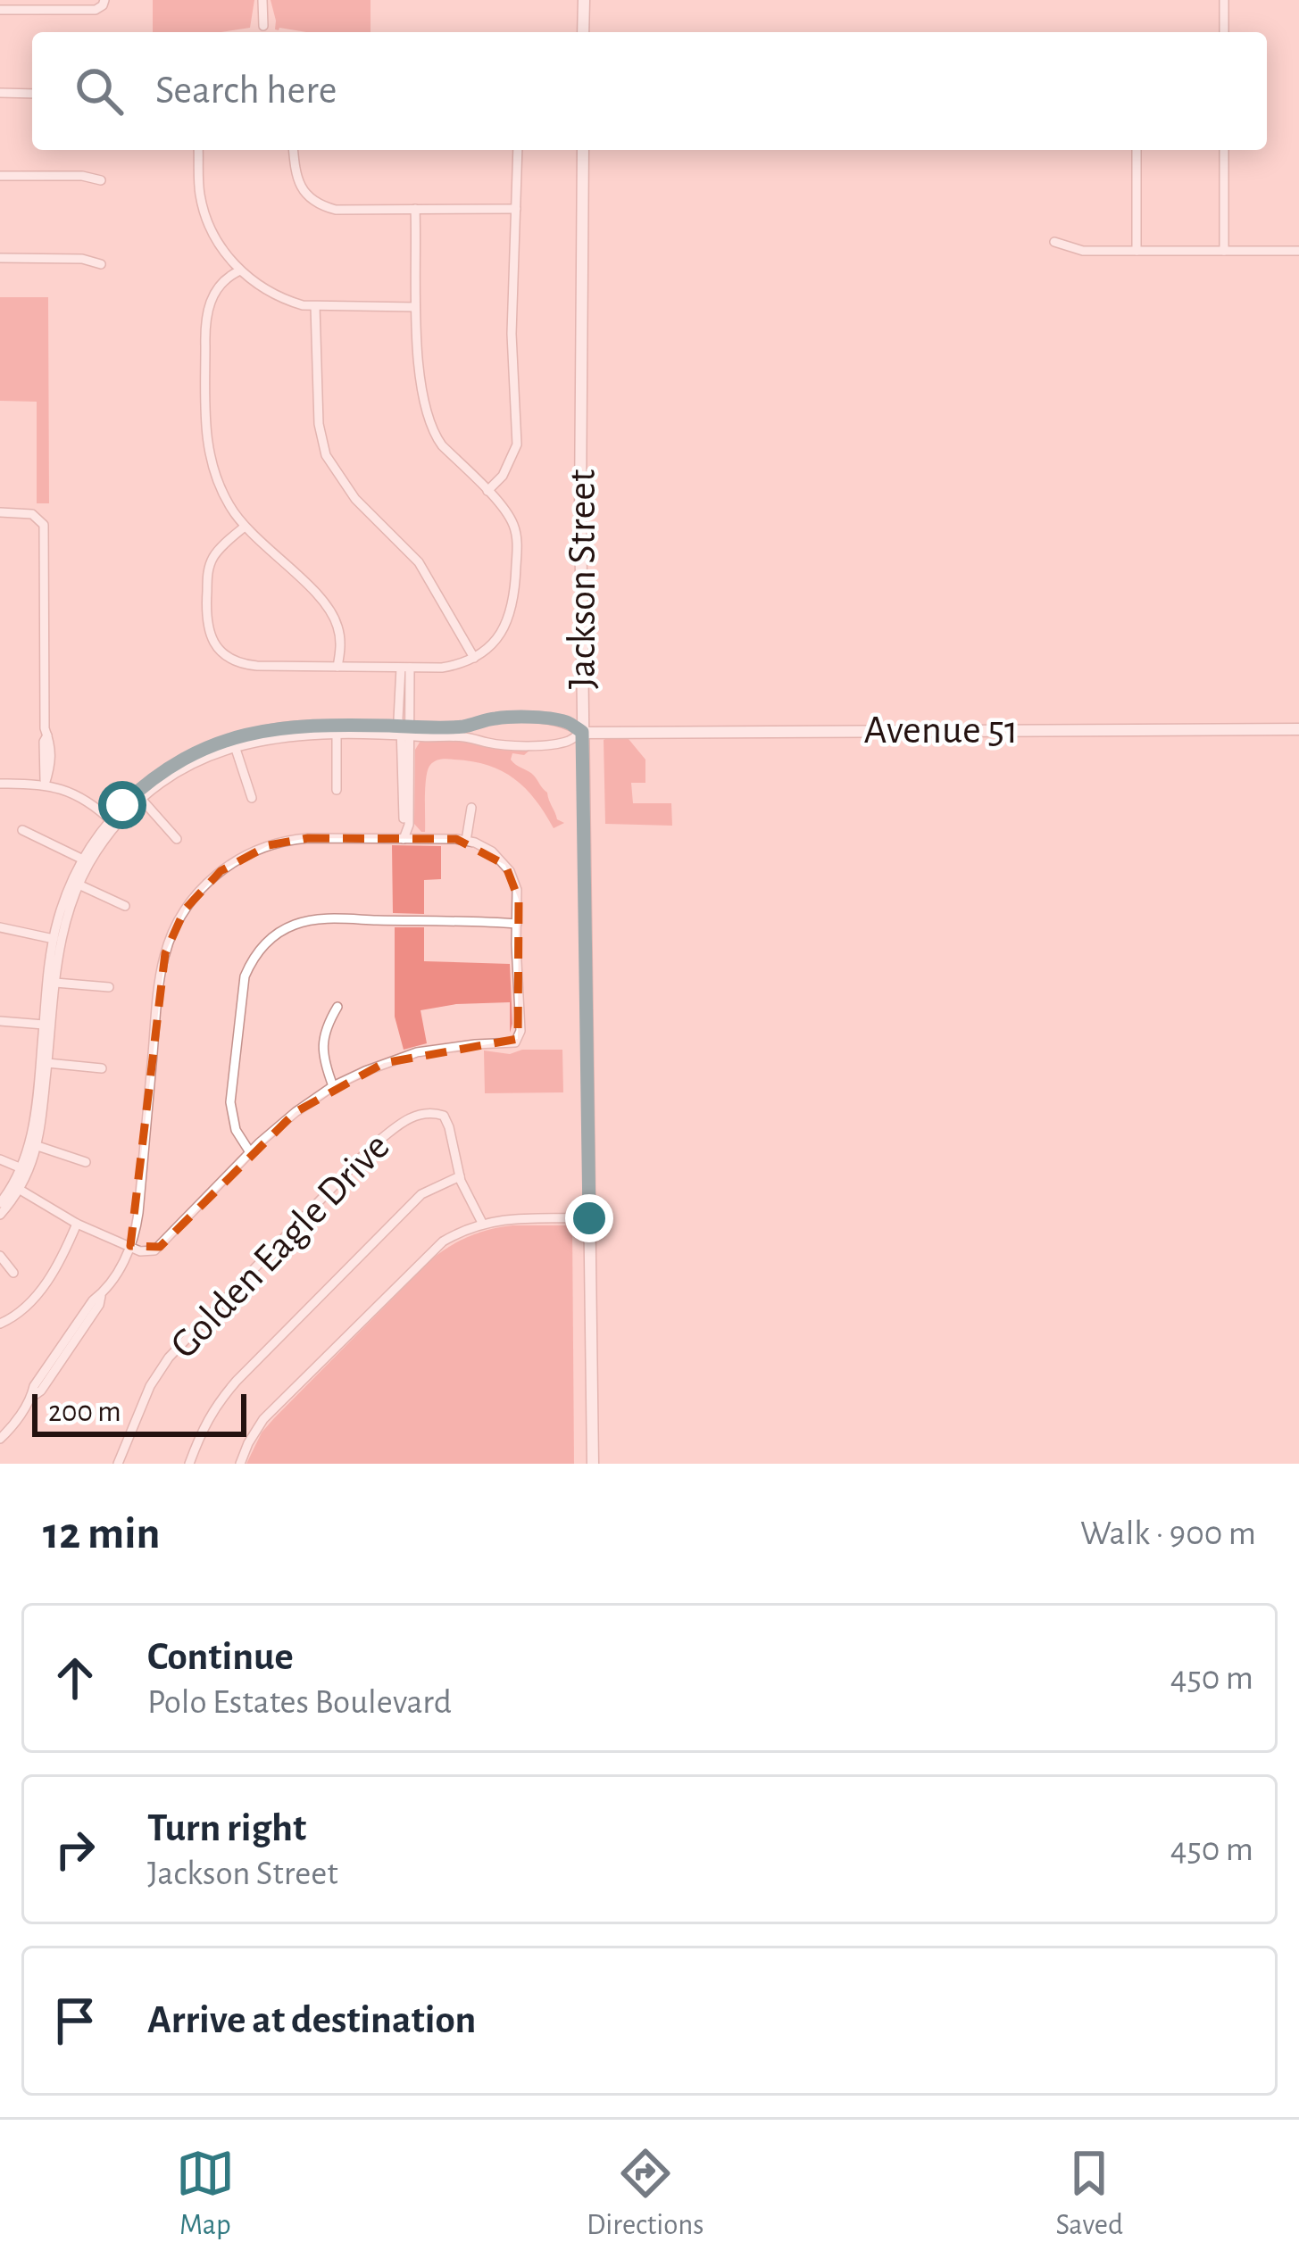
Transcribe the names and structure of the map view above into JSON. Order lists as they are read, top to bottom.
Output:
{
  "streets": {
    "main road": ["Jackson Street", "Avenue 51"],
    "street": ["Golden Eagle Drive"]
  },
  "crossings": [
    ["Jackson Street", "Avenue 51"]
  ],
  "scale_bar": "200 m",
  "page": {
    "search": "Search here",
    "scale": "200 m",
    "heading": ["12 min", "Walk · 900 m"],
    "list": [
      ["Continue", "Polo Estates Boulevard", "450 m"],
      ["Turn right", "Jackson Street", "450 m"],
      "Arrive at destination"
    ],
    "nav": ["Map", "Directions", "Saved"]
  }
}
